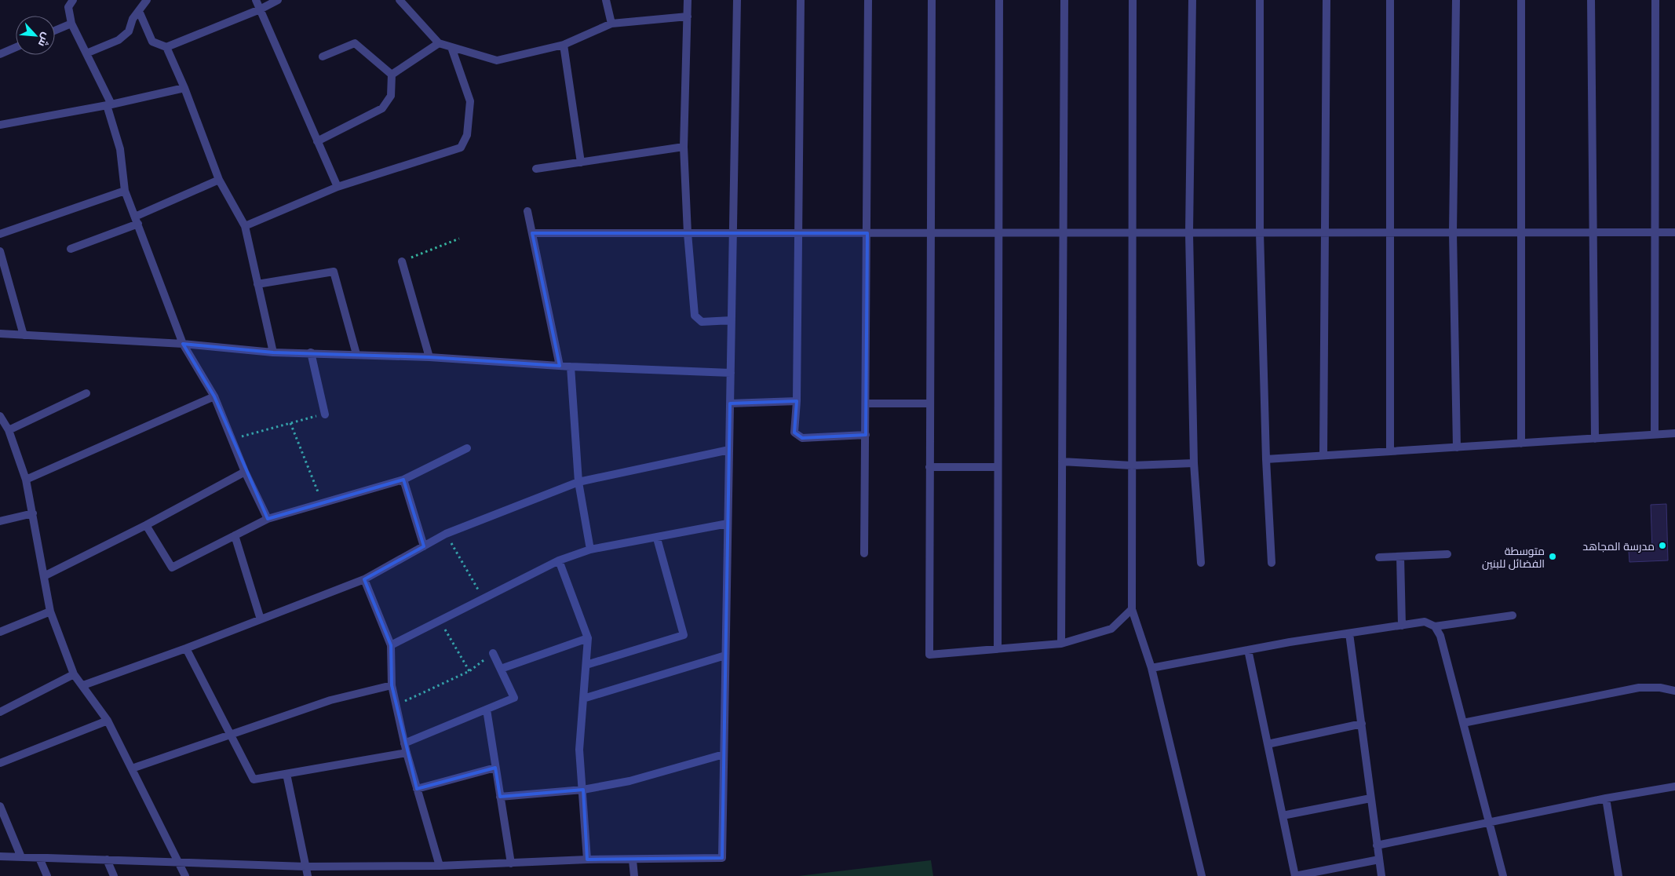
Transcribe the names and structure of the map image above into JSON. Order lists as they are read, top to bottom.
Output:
{
  "places": ["مدرسة المجاهد", "متوسطة الفضائل للبنين"],
  "north": "bottom right"
}
